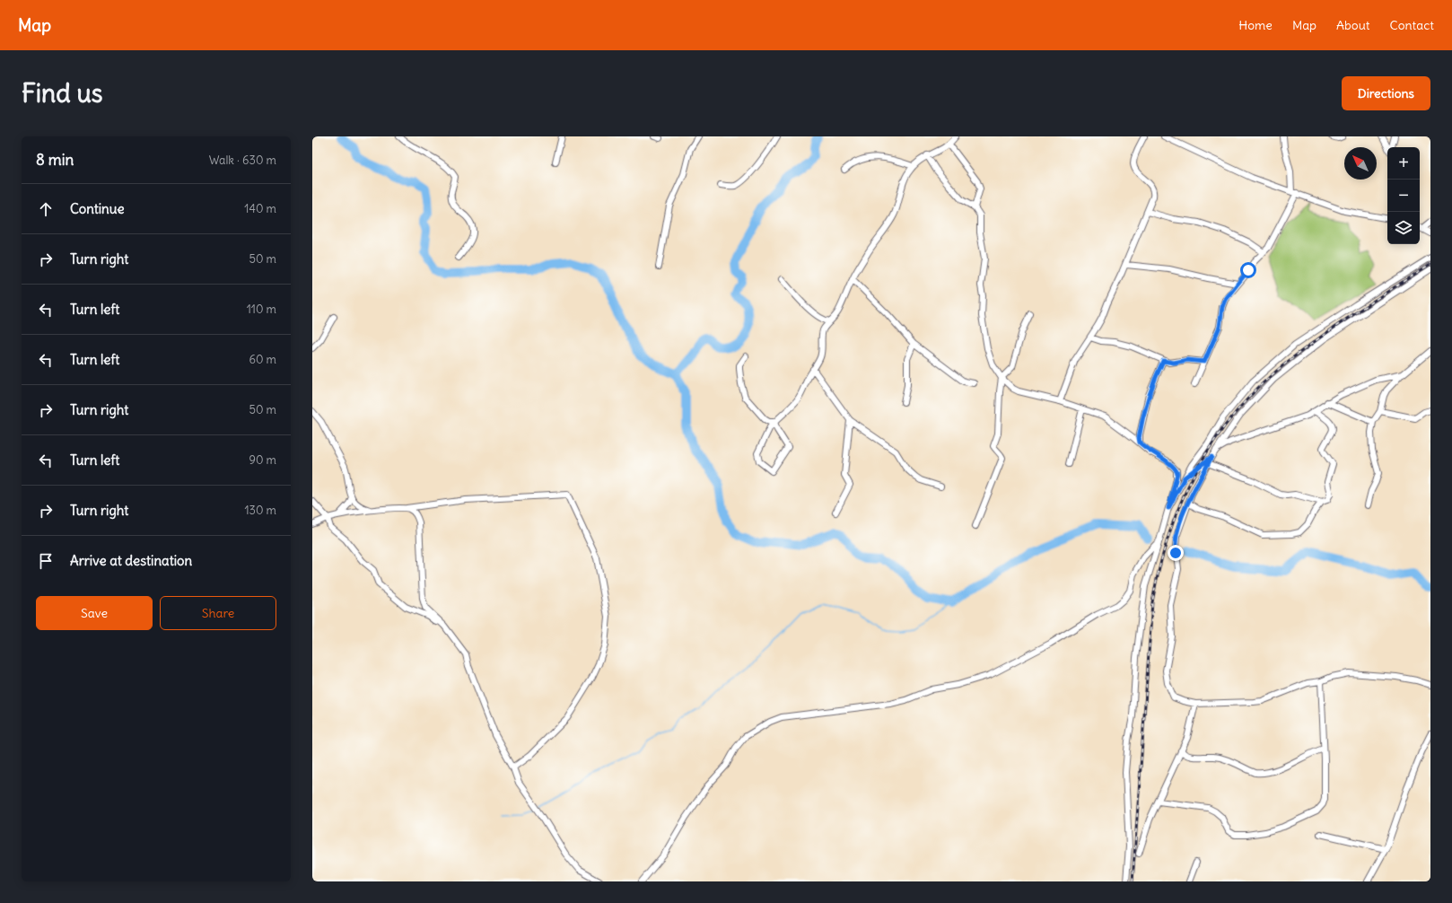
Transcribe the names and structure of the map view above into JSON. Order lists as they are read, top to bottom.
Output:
{
  "north": "top left",
  "page": {
    "header": "Map",
    "nav": [
      "Home",
      "Map",
      "About",
      "Contact"
    ],
    "buttons": [
      "Directions",
      ["Save", "Share"]
    ],
    "title": "Find us",
    "heading": ["8 min", "Walk · 630 m"],
    "map_buttons": ["+", "−"],
    "list": [
      ["Continue", "140 m"],
      ["Turn right", "50 m"],
      ["Turn left", "110 m"],
      ["Turn left", "60 m"],
      ["Turn right", "50 m"],
      ["Turn left", "90 m"],
      ["Turn right", "130 m"],
      "Arrive at destination"
    ]
  }
}
